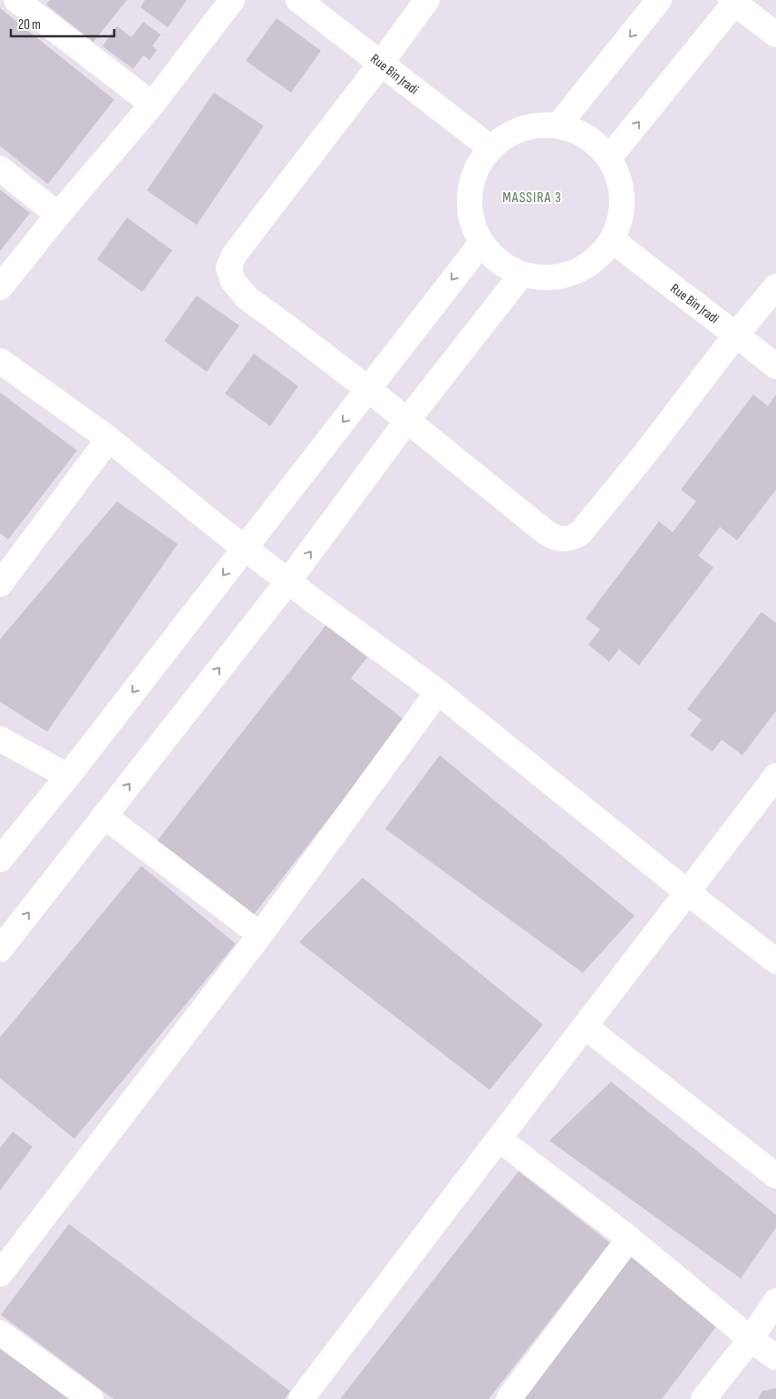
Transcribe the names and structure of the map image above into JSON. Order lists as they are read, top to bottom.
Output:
{
  "streets": {
    "street": ["Rue Bin Jradi"]
  },
  "districts": ["MASSIRA 3"],
  "scale_bar": "20 m"
}
